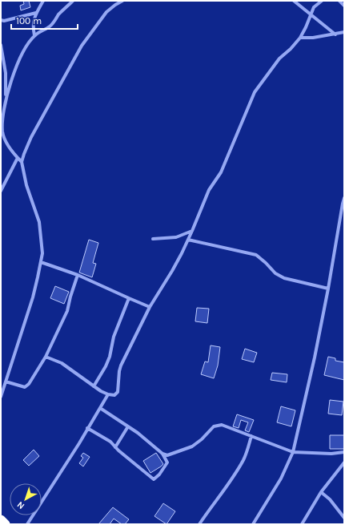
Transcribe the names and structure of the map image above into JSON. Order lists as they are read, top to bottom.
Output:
{
  "scale_bar": "100 m",
  "north": "bottom left"
}
